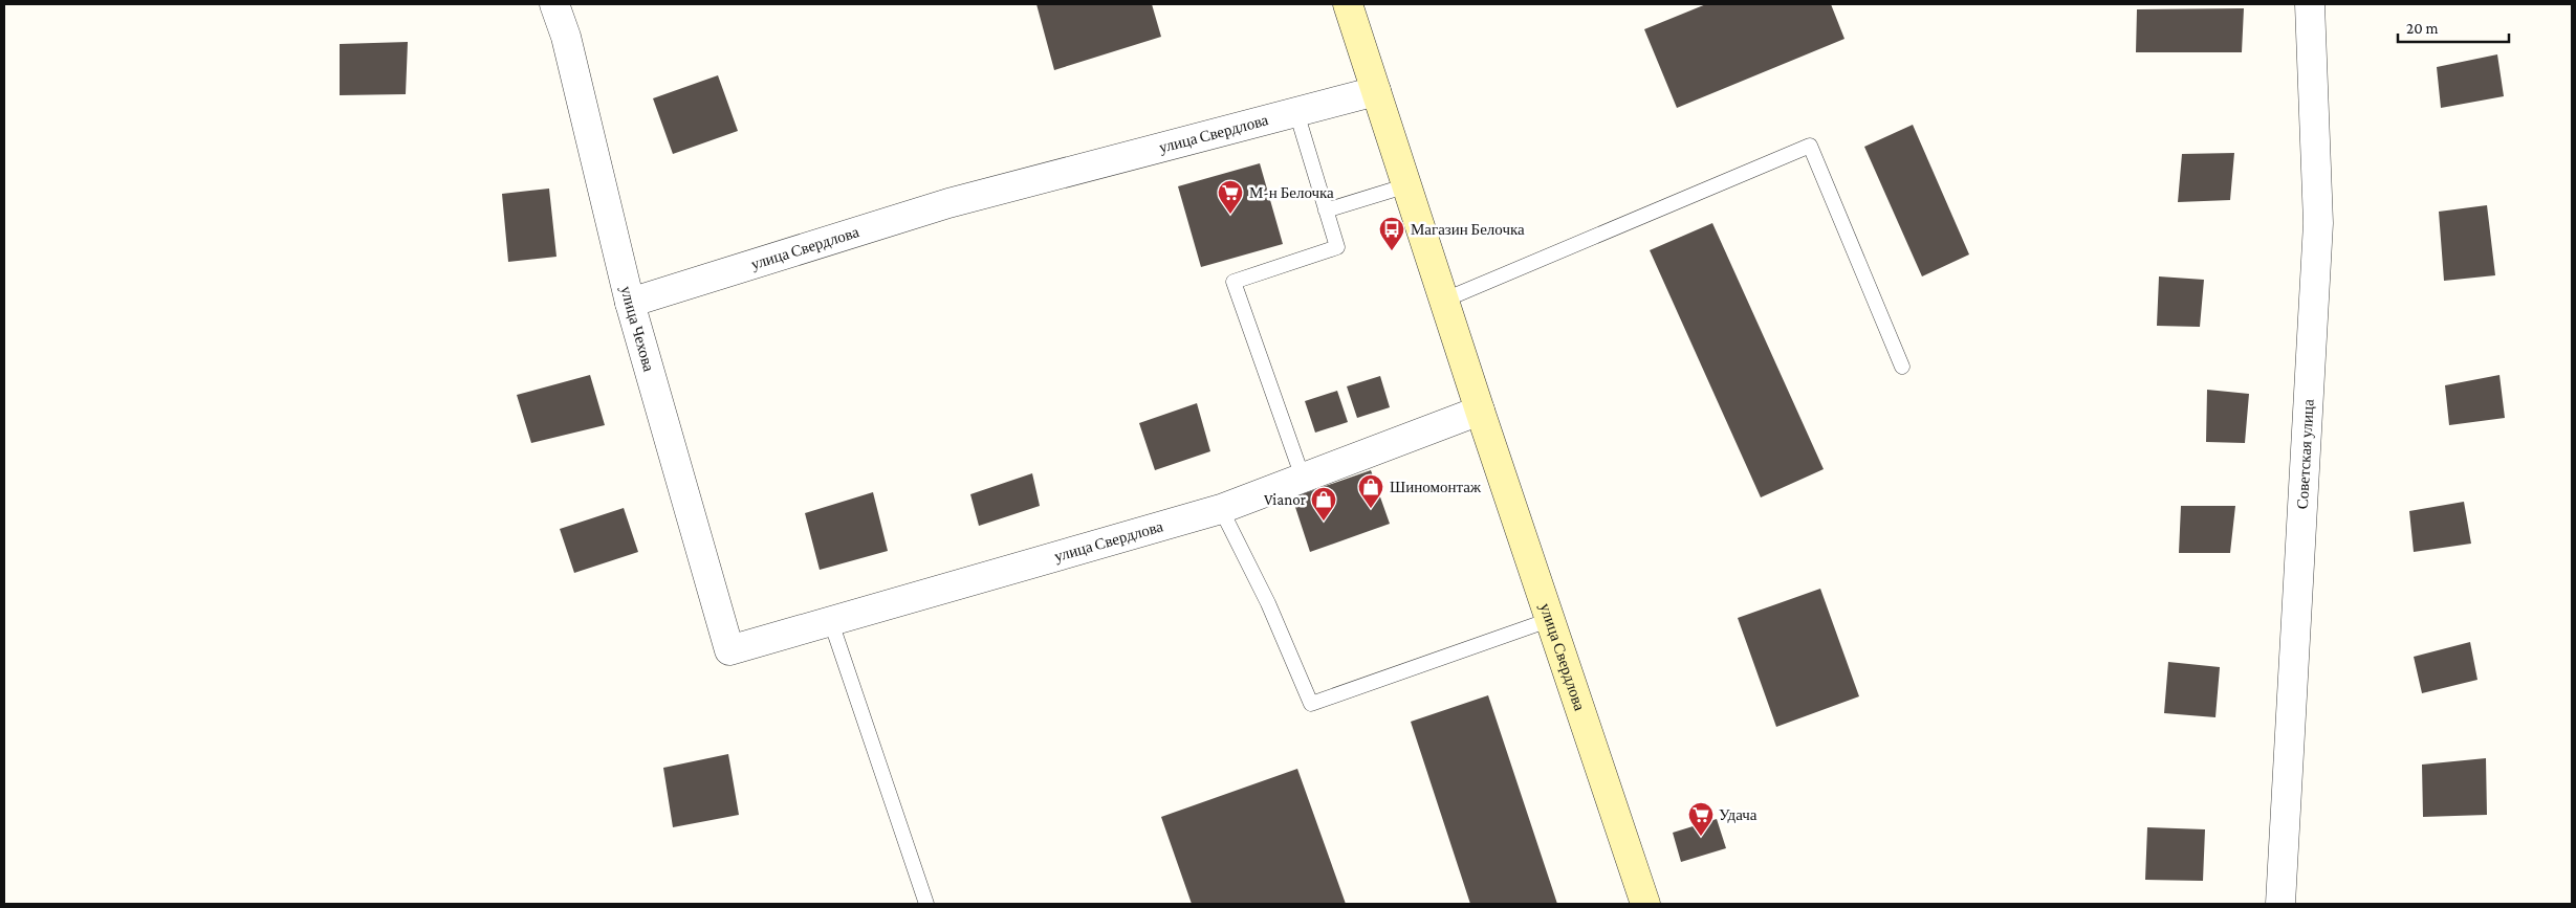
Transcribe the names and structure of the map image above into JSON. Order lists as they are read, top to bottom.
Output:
{
  "streets": {
    "main road": ["улица Свердлова"],
    "street": ["улица Чехова", "Советская улица"]
  },
  "crossings": [
    ["улица Свердлова", "улица Чехова"]
  ],
  "places": {
    "supermarket": ["М-н Белочка", "Удача"],
    "bus stop": ["Магазин Белочка"],
    "shop": ["Шиномонтаж", "Vianor"]
  },
  "scale_bar": "20 m"
}
